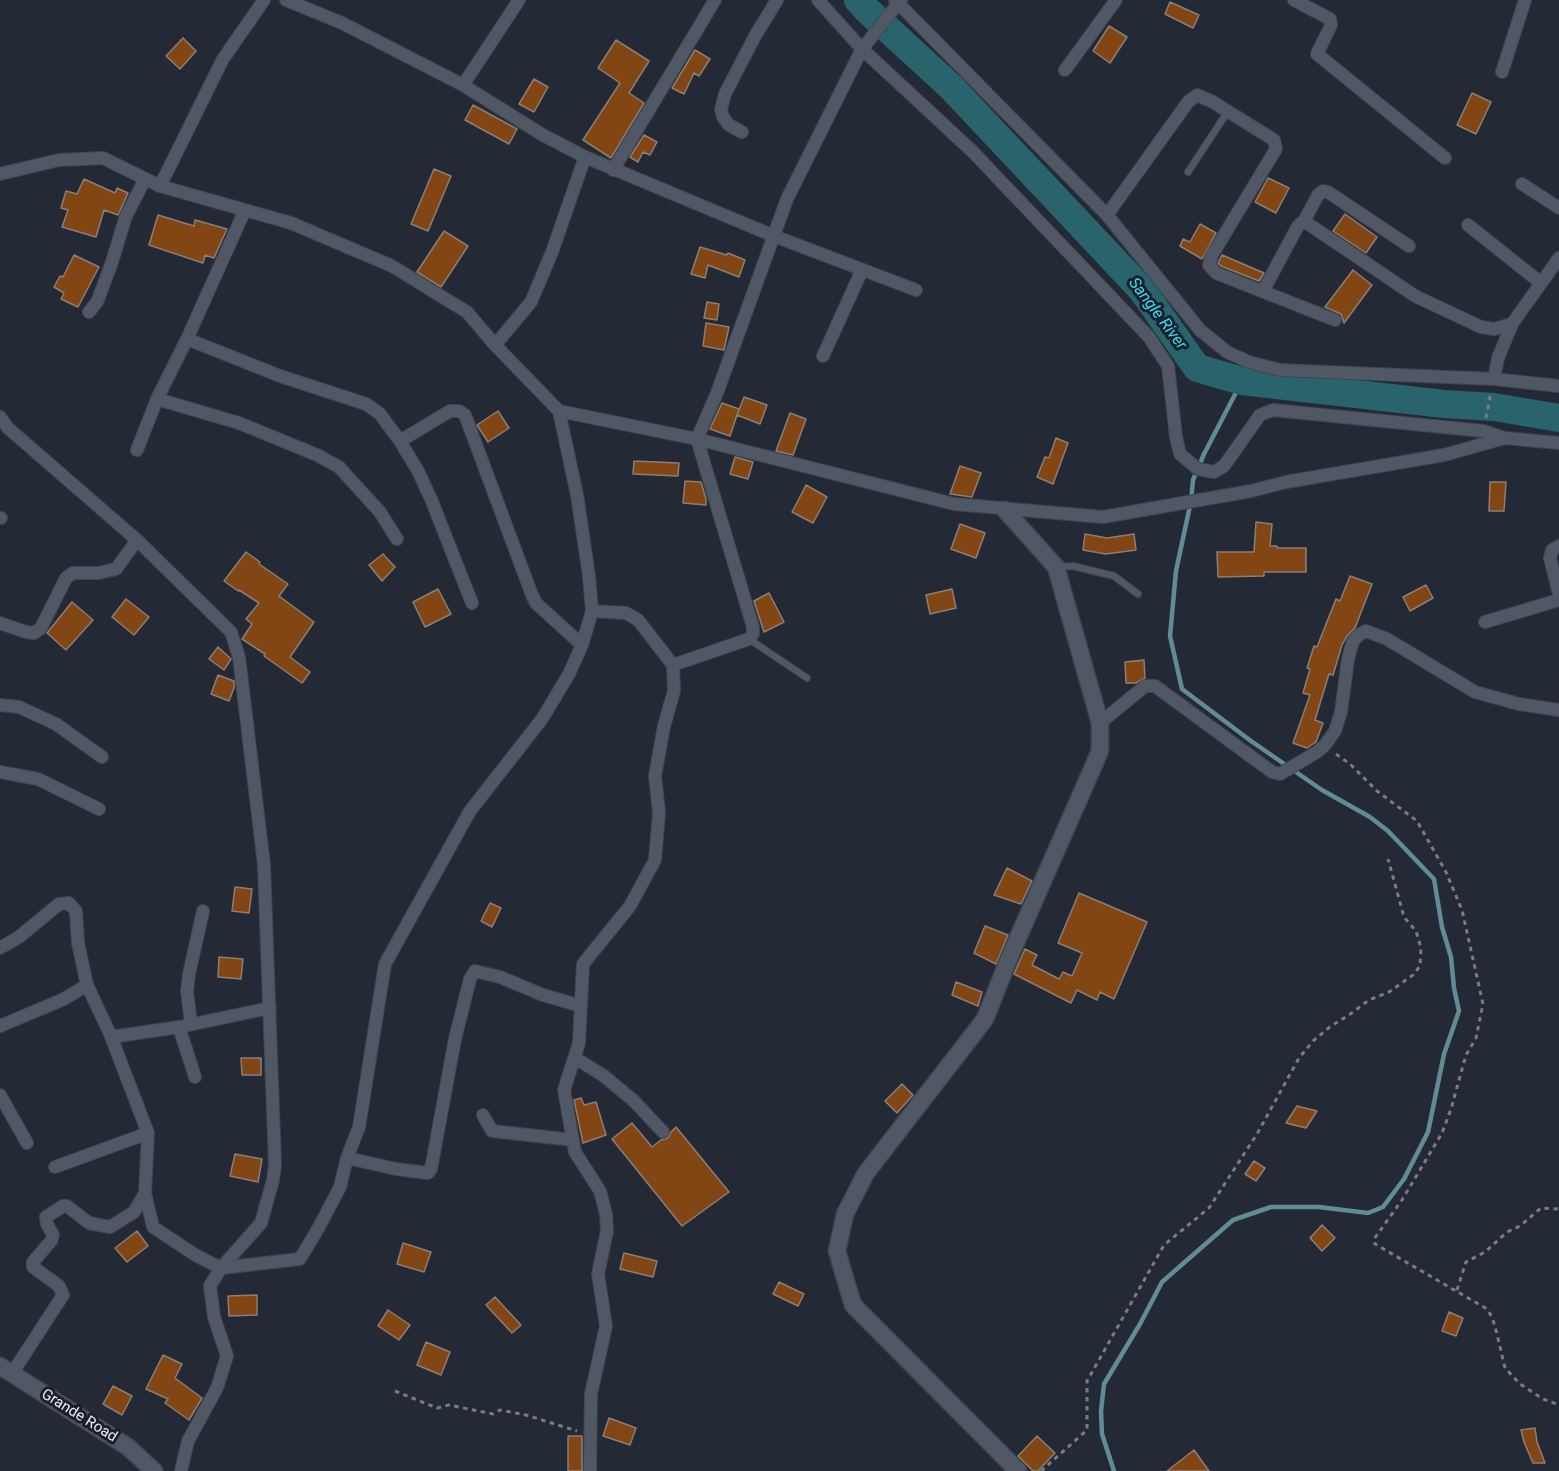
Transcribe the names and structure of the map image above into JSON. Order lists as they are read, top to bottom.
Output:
{
  "streets": {
    "street": ["Grande Road"]
  },
  "water": ["Sangle River"]
}
